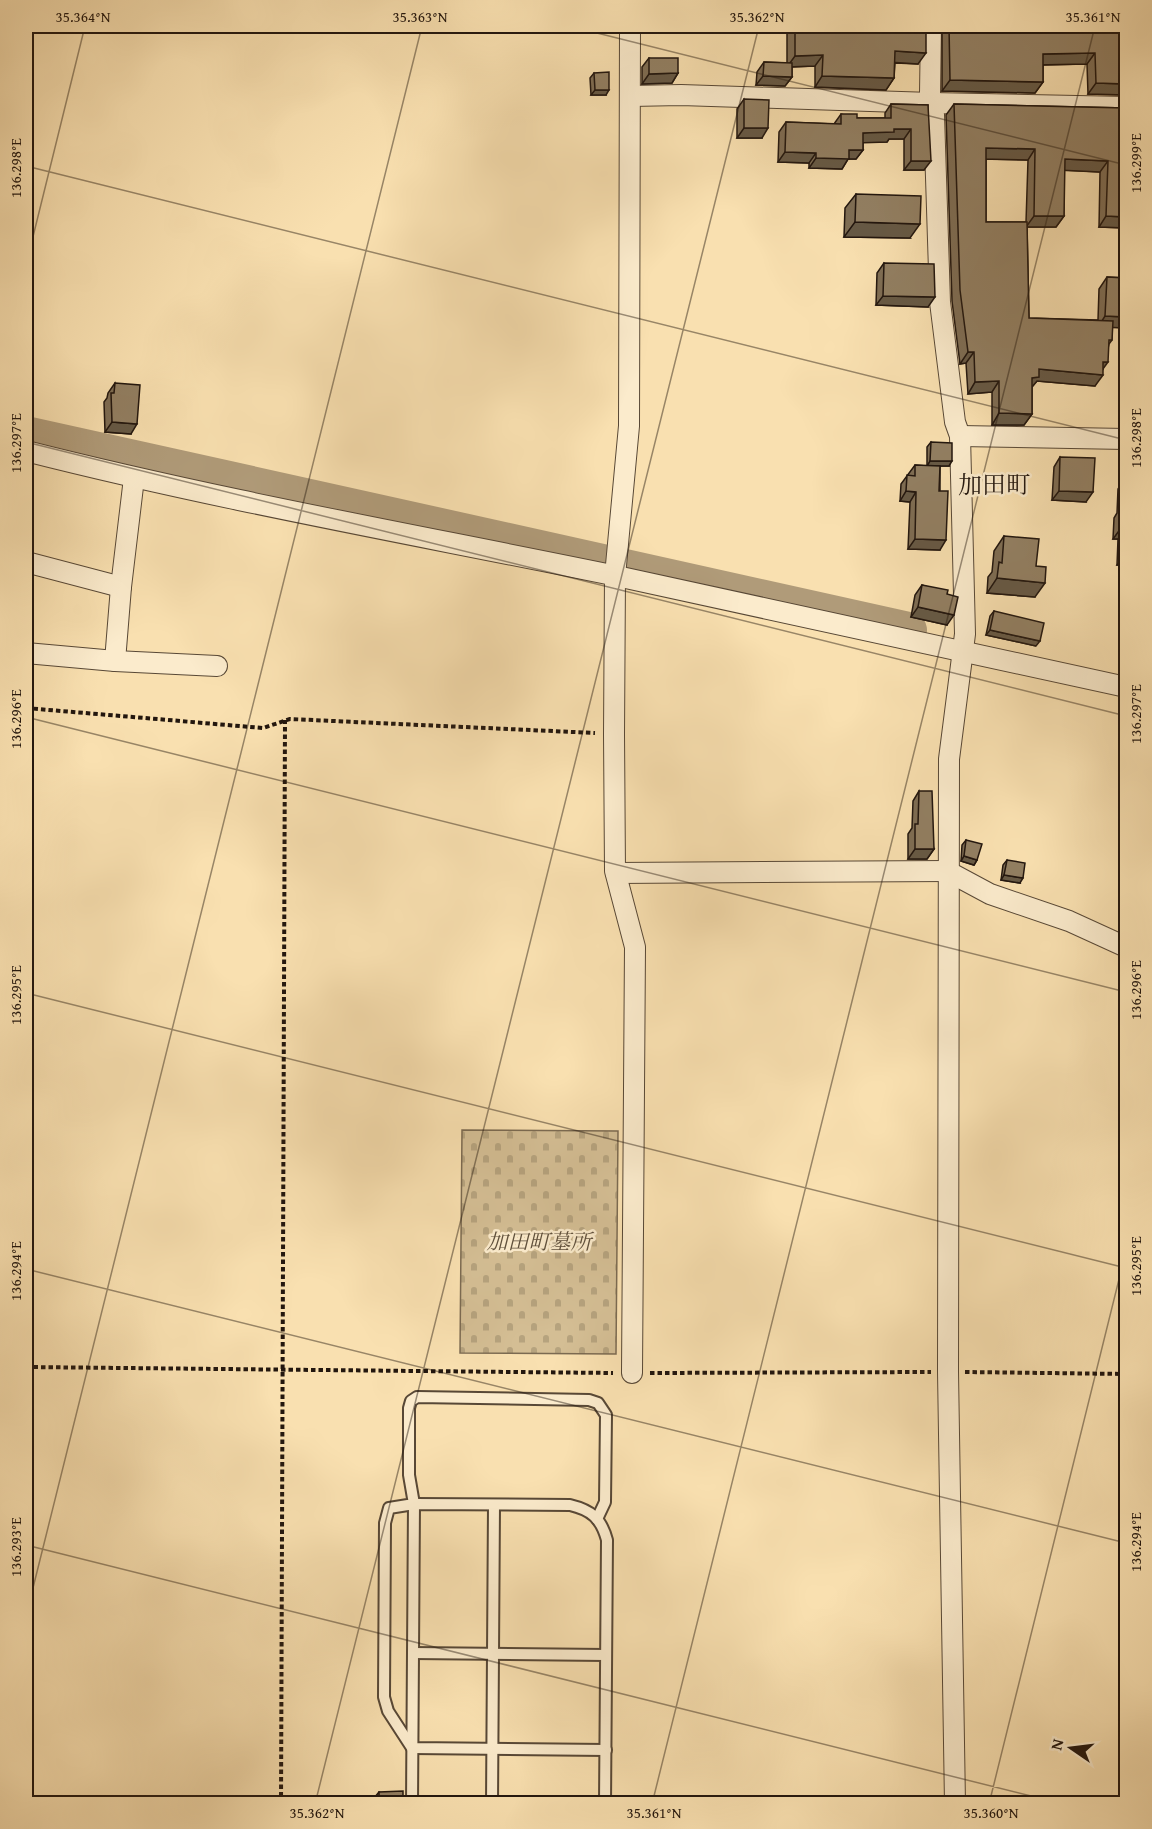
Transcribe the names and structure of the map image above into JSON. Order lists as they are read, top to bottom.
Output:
{
  "districts": ["加田町"],
  "parks": ["加田町墓所"],
  "north": "left",
  "coordinates": [
    "35.364°N",
    "35.363°N",
    "35.362°N",
    "35.361°N",
    "136.299°E",
    "136.298°E",
    "136.297°E",
    "136.296°E",
    "136.295°E",
    "136.294°E",
    "136.293°E",
    "35.360°N"
  ]
}
